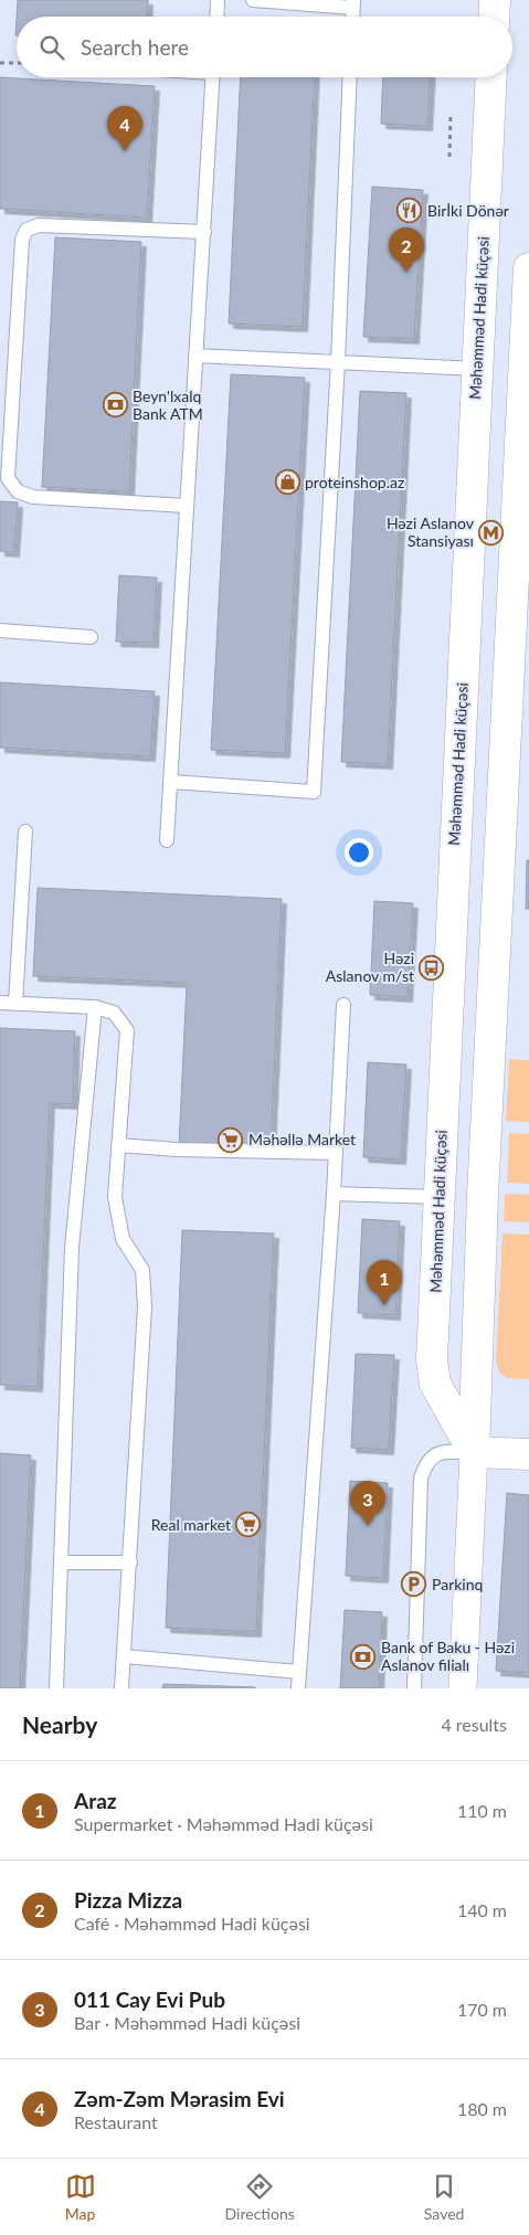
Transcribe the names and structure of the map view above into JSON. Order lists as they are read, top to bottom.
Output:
{
  "streets": {
    "street": ["Məhəmməd Hadi küçəsi"]
  },
  "places": {
    "restaurant": ["Birİki Dönər"],
    "bank": ["Beyn'lxalq Bank ATM", "Bank of Baku - Həzi Aslanov filialı"],
    "shop": ["proteinshop.az"],
    "metro station": ["Həzi Aslanov Stansiyası"],
    "bus stop": ["Həzi Aslanov m/st"],
    "supermarket": ["Mәhәllә Market", "Real market"],
    "parking": ["Parkinq"]
  },
  "page": {
    "search": "Search here",
    "pins": [
      "4",
      "2",
      "1",
      "3"
    ],
    "heading": ["Nearby", "4 results"],
    "list": [
      {
        "mark": "1",
        "name": "Araz",
        "note": "Supermarket · Məhəmməd Hadi küçəsi",
        "value": "110 m"
      },
      {
        "mark": "2",
        "name": "Pizza Mizza",
        "note": "Café · Məhəmməd Hadi küçəsi",
        "value": "140 m"
      },
      {
        "mark": "3",
        "name": "011 Cay Evi Pub",
        "note": "Bar · Məhəmməd Hadi küçəsi",
        "value": "170 m"
      },
      {
        "mark": "4",
        "name": "Zәm-Zәm Mәrasim Evi",
        "note": "Restaurant",
        "value": "180 m"
      }
    ],
    "nav": ["Map", "Directions", "Saved"]
  }
}
